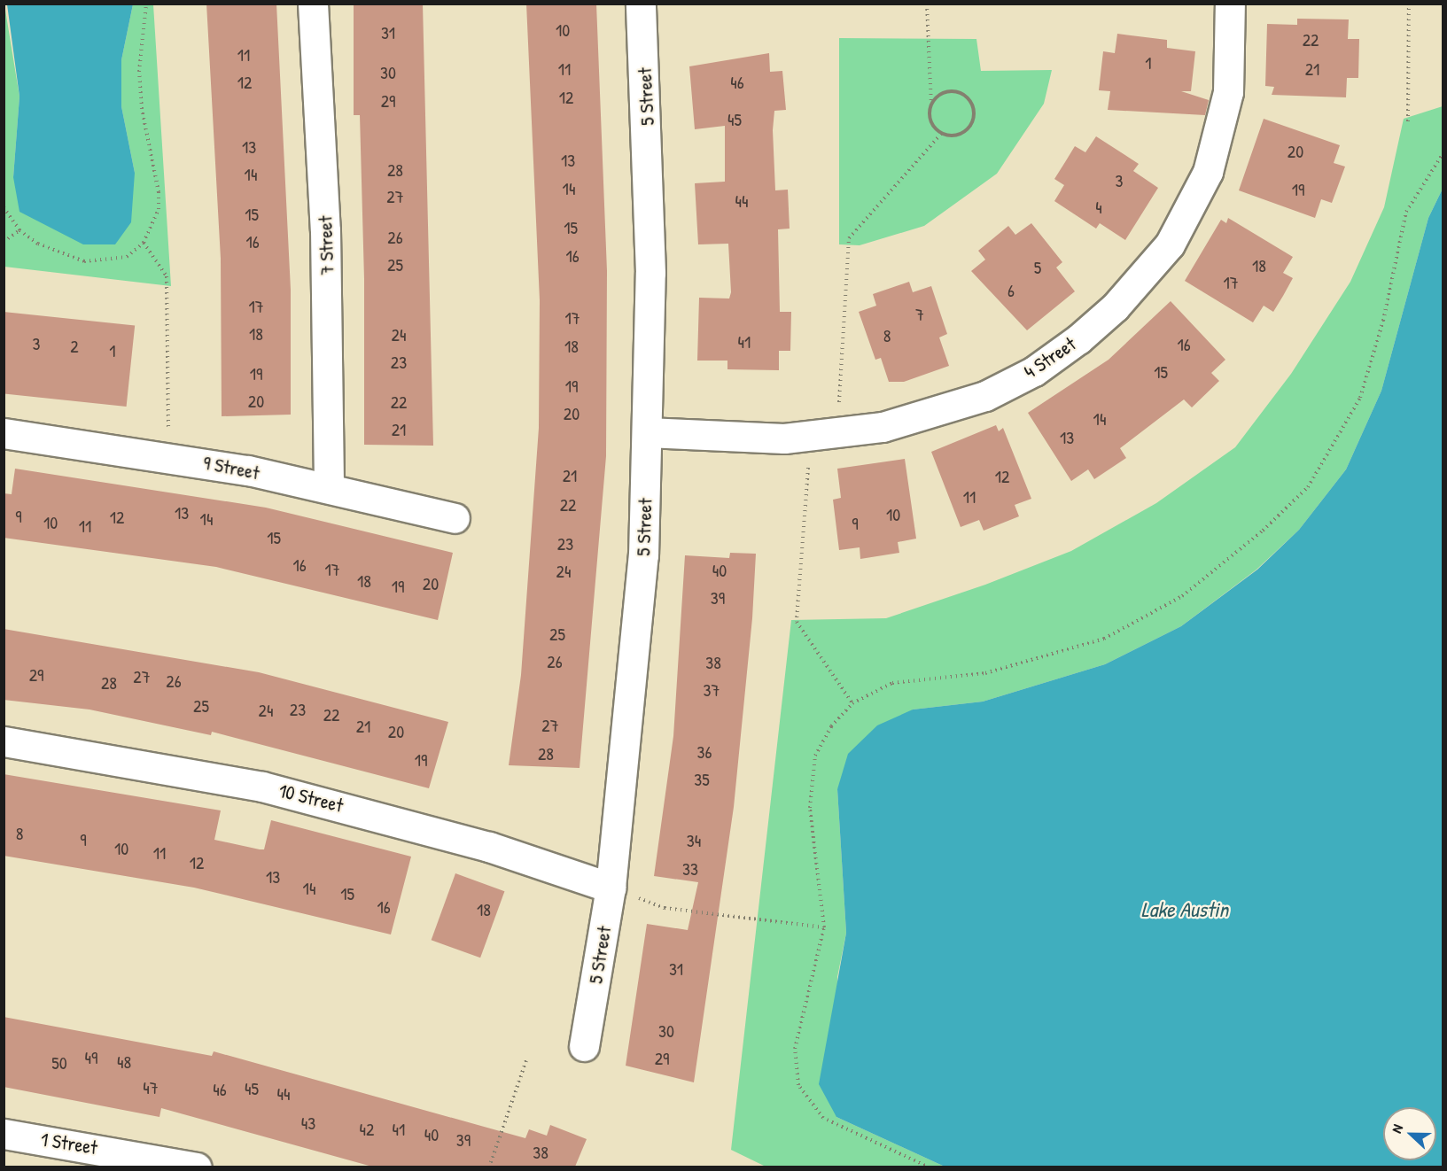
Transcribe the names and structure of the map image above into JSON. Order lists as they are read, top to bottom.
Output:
{
  "streets": {
    "street": [
      "5 Street",
      "7 Street",
      "4 Street",
      "9 Street",
      "10 Street",
      "1 Street"
    ]
  },
  "crossings": [
    ["5 Street", "4 Street"],
    ["5 Street", "10 Street"],
    ["7 Street", "9 Street"]
  ],
  "water": ["Lake Austin"],
  "house_numbers": [
    "10",
    "31",
    "22",
    "11",
    "1",
    "11",
    "21",
    "30",
    "12",
    "46",
    "12",
    "29",
    "45",
    "13",
    "20",
    "13",
    "28",
    "14",
    "3",
    "14",
    "19",
    "27",
    "44",
    "4",
    "15",
    "15",
    "26",
    "16",
    "16",
    "25",
    "18",
    "5",
    "17",
    "6",
    "17",
    "7",
    "17",
    "18",
    "24",
    "8",
    "41",
    "3",
    "16",
    "2",
    "18",
    "1",
    "23",
    "15",
    "19",
    "19",
    "20",
    "22",
    "20",
    "14",
    "21",
    "13",
    "21",
    "12",
    "11",
    "22",
    "13",
    "10",
    "9",
    "12",
    "14",
    "10",
    "9",
    "11",
    "15",
    "23",
    "16",
    "17",
    "40",
    "24",
    "18",
    "20",
    "19",
    "39",
    "25",
    "26",
    "38",
    "29",
    "27",
    "26",
    "28",
    "37",
    "25",
    "23",
    "24",
    "22",
    "27",
    "21",
    "20",
    "36",
    "28",
    "19",
    "35",
    "8",
    "9",
    "34",
    "10",
    "11",
    "12",
    "33",
    "13",
    "14",
    "15",
    "16",
    "18",
    "31",
    "30",
    "49",
    "29",
    "48",
    "50",
    "47",
    "45",
    "46",
    "44",
    "43",
    "42",
    "41",
    "40",
    "39",
    "38"
  ],
  "north": "left"
}
